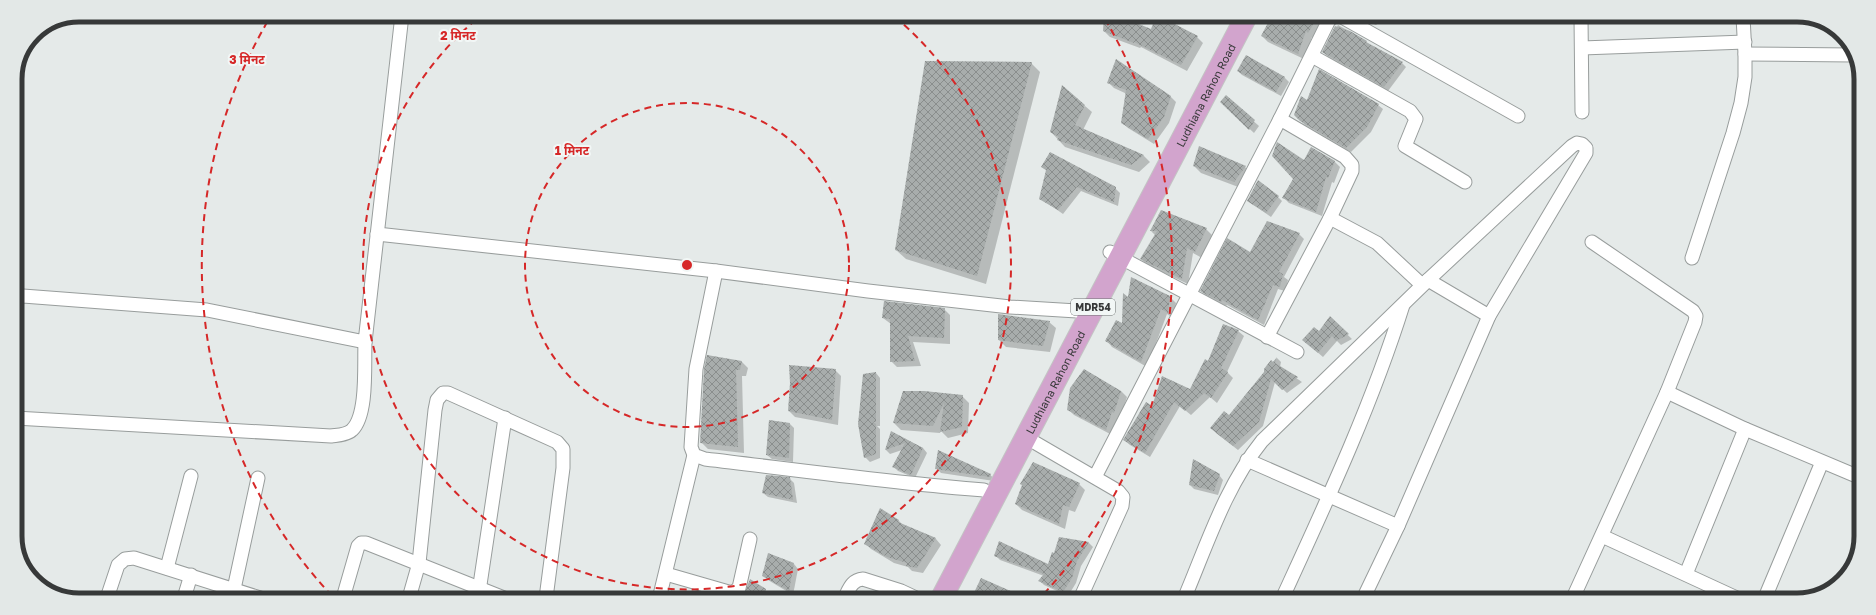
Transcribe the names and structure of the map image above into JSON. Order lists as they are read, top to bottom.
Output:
{
  "streets": {
    "main road": ["Ludhiana Rahon Road", "MDR54"]
  },
  "rings": ["2 मिनट", "3 मिनट", "1 मिनट"]
}
